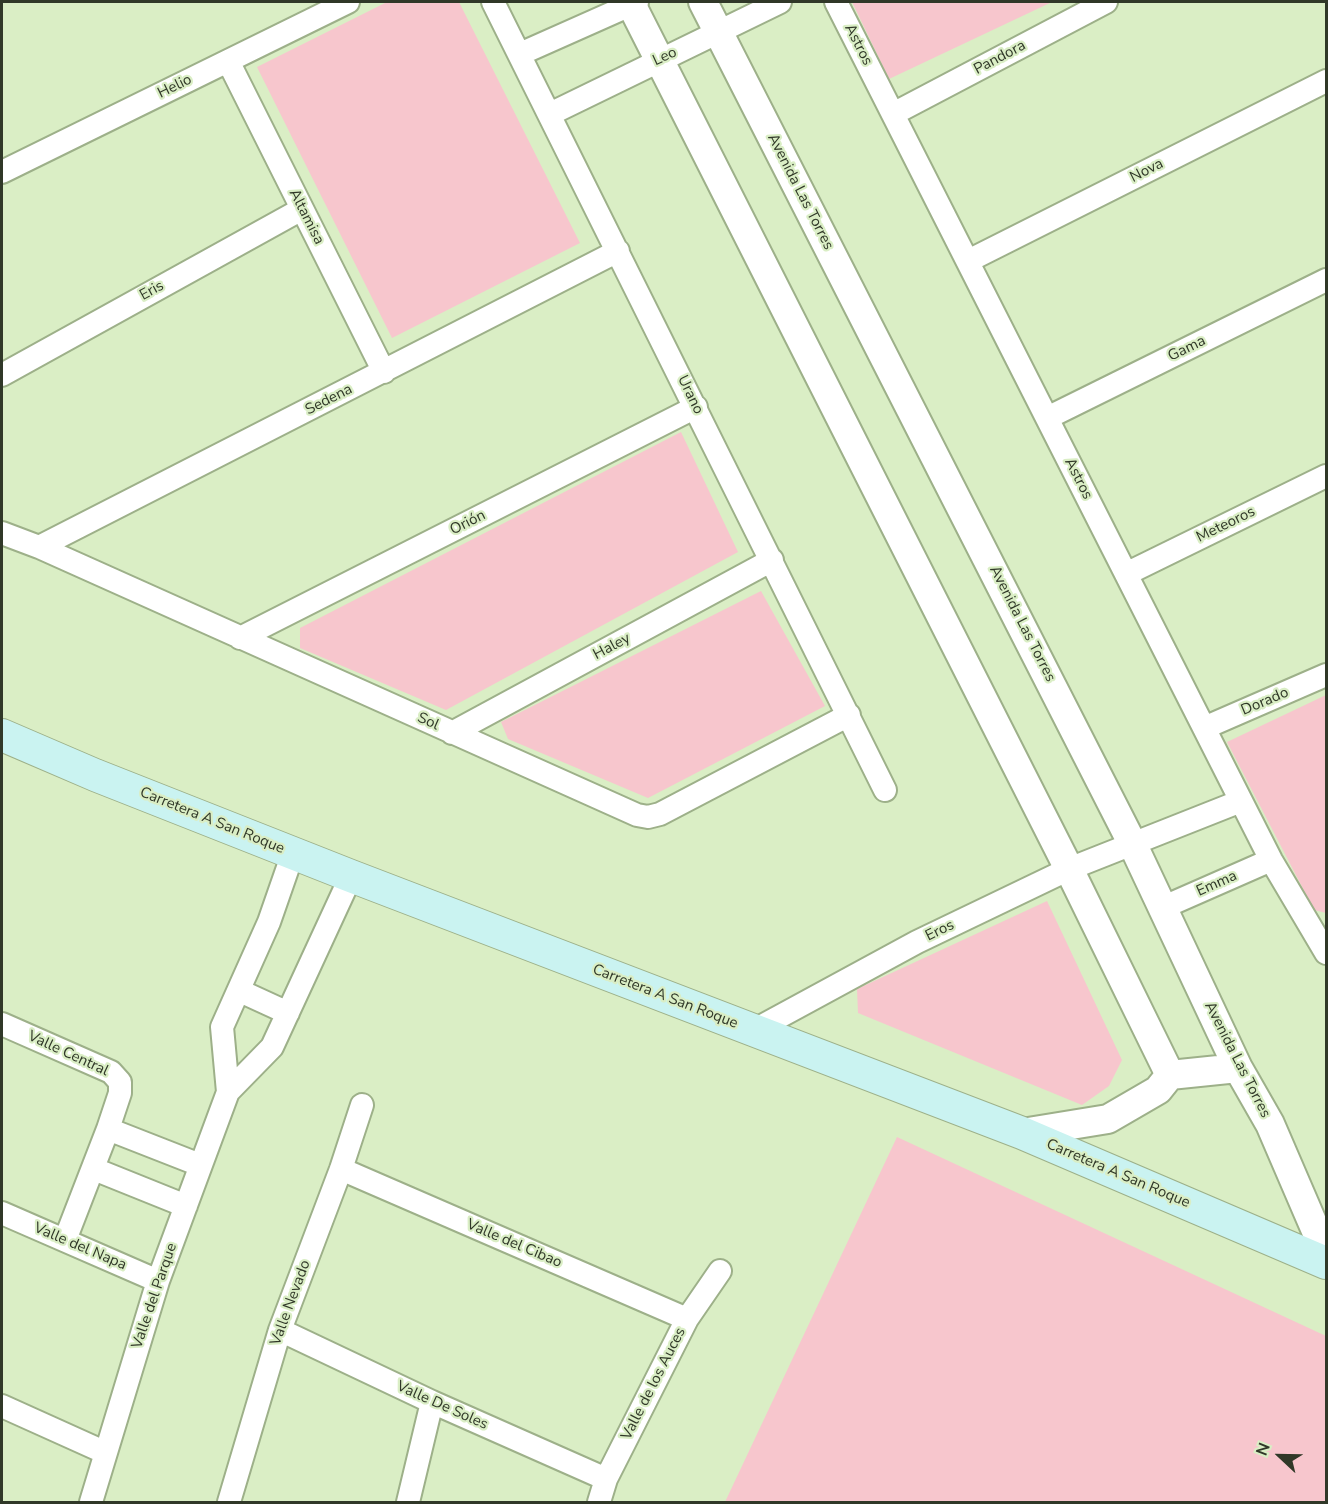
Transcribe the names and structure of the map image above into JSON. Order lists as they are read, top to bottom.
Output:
{
  "streets": {
    "main road": ["Carretera A San Roque"],
    "street": [
      "Astros",
      "Leo",
      "Pandora",
      "Helio",
      "Nova",
      "Avenida Las Torres",
      "Altamisa",
      "Eris",
      "Gama",
      "Urano",
      "Sedena",
      "Orión",
      "Meteoros",
      "Haley",
      "Dorado",
      "Sol",
      "Emma",
      "Eros",
      "Valle Central",
      "Valle del Cibao",
      "Valle del Napa",
      "Valle del Parque",
      "Valle Nevado",
      "Valle de los Auces",
      "Valle De Soles"
    ]
  },
  "crossings": [
    ["Astros", "Pandora"],
    ["Astros", "Nova"],
    ["Astros", "Gama"],
    ["Astros", "Meteoros"],
    ["Astros", "Dorado"],
    ["Astros", "Emma"],
    ["Leo", "Avenida Las Torres"],
    ["Leo", "Urano"],
    ["Helio", "Altamisa"],
    ["Avenida Las Torres", "Emma"],
    ["Avenida Las Torres", "Eros"],
    ["Altamisa", "Eris"],
    ["Altamisa", "Sedena"],
    ["Urano", "Sedena"],
    ["Urano", "Orión"],
    ["Urano", "Haley"],
    ["Urano", "Sol"],
    ["Sedena", "Sol"],
    ["Orión", "Sol"],
    ["Haley", "Sol"],
    ["Carretera A San Roque", "Eros"],
    ["Carretera A San Roque", "Valle del Parque"],
    ["Valle Central", "Valle del Napa"],
    ["Valle del Cibao", "Valle Nevado"],
    ["Valle del Cibao", "Valle de los Auces"],
    ["Valle del Napa", "Valle del Parque"],
    ["Valle Nevado", "Valle De Soles"],
    ["Valle de los Auces", "Valle De Soles"]
  ],
  "north": "left"
}
